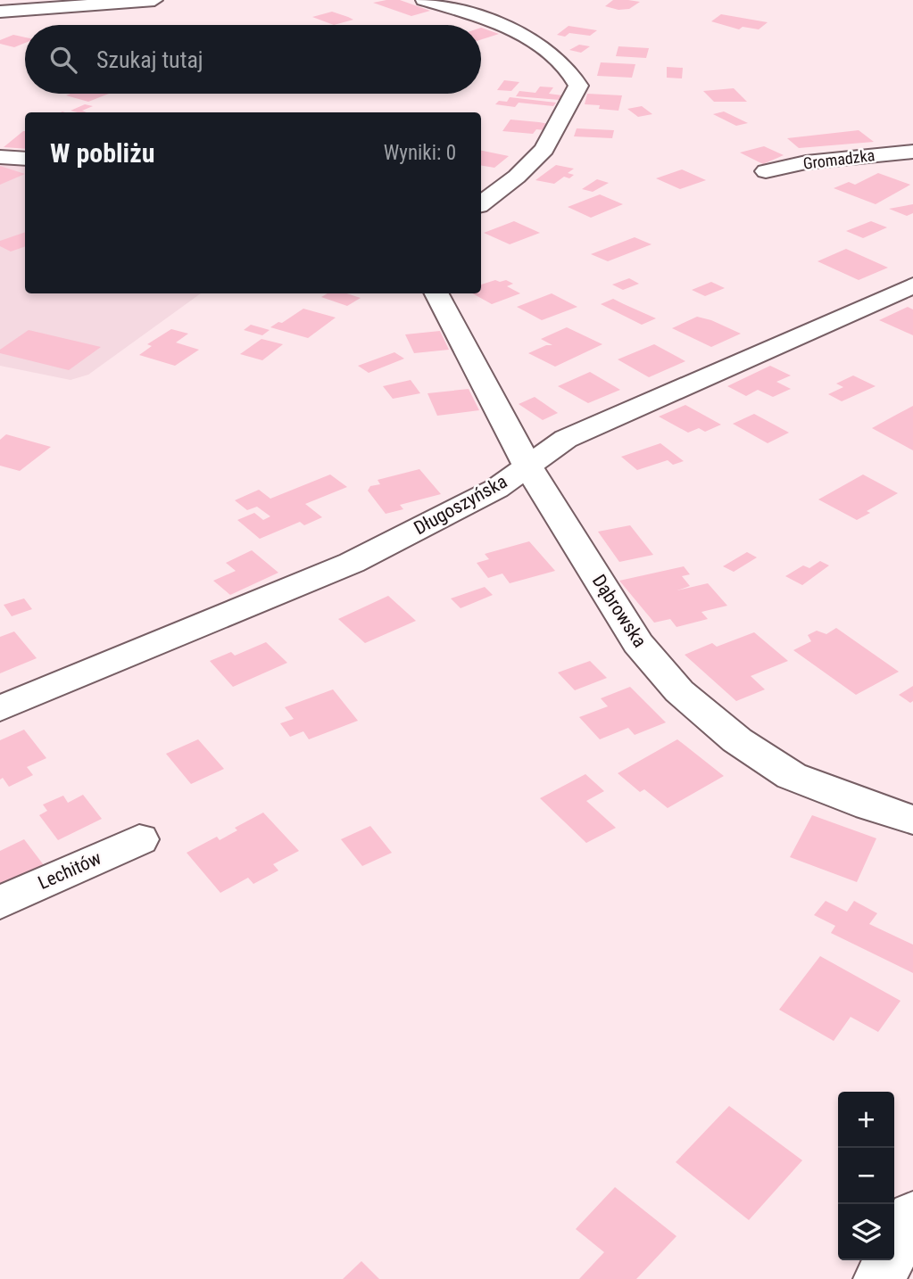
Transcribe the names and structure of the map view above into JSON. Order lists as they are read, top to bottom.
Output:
{
  "streets": {
    "street": [
      "Gromadzka",
      "Długoszyńska",
      "Dąbrowska",
      "Lechitów"
    ]
  },
  "crossings": [
    ["Długoszyńska", "Dąbrowska"]
  ],
  "page": {
    "search": "Szukaj tutaj",
    "heading": ["W pobliżu", "Wyniki: 0"],
    "map_buttons": ["+", "−"]
  }
}
